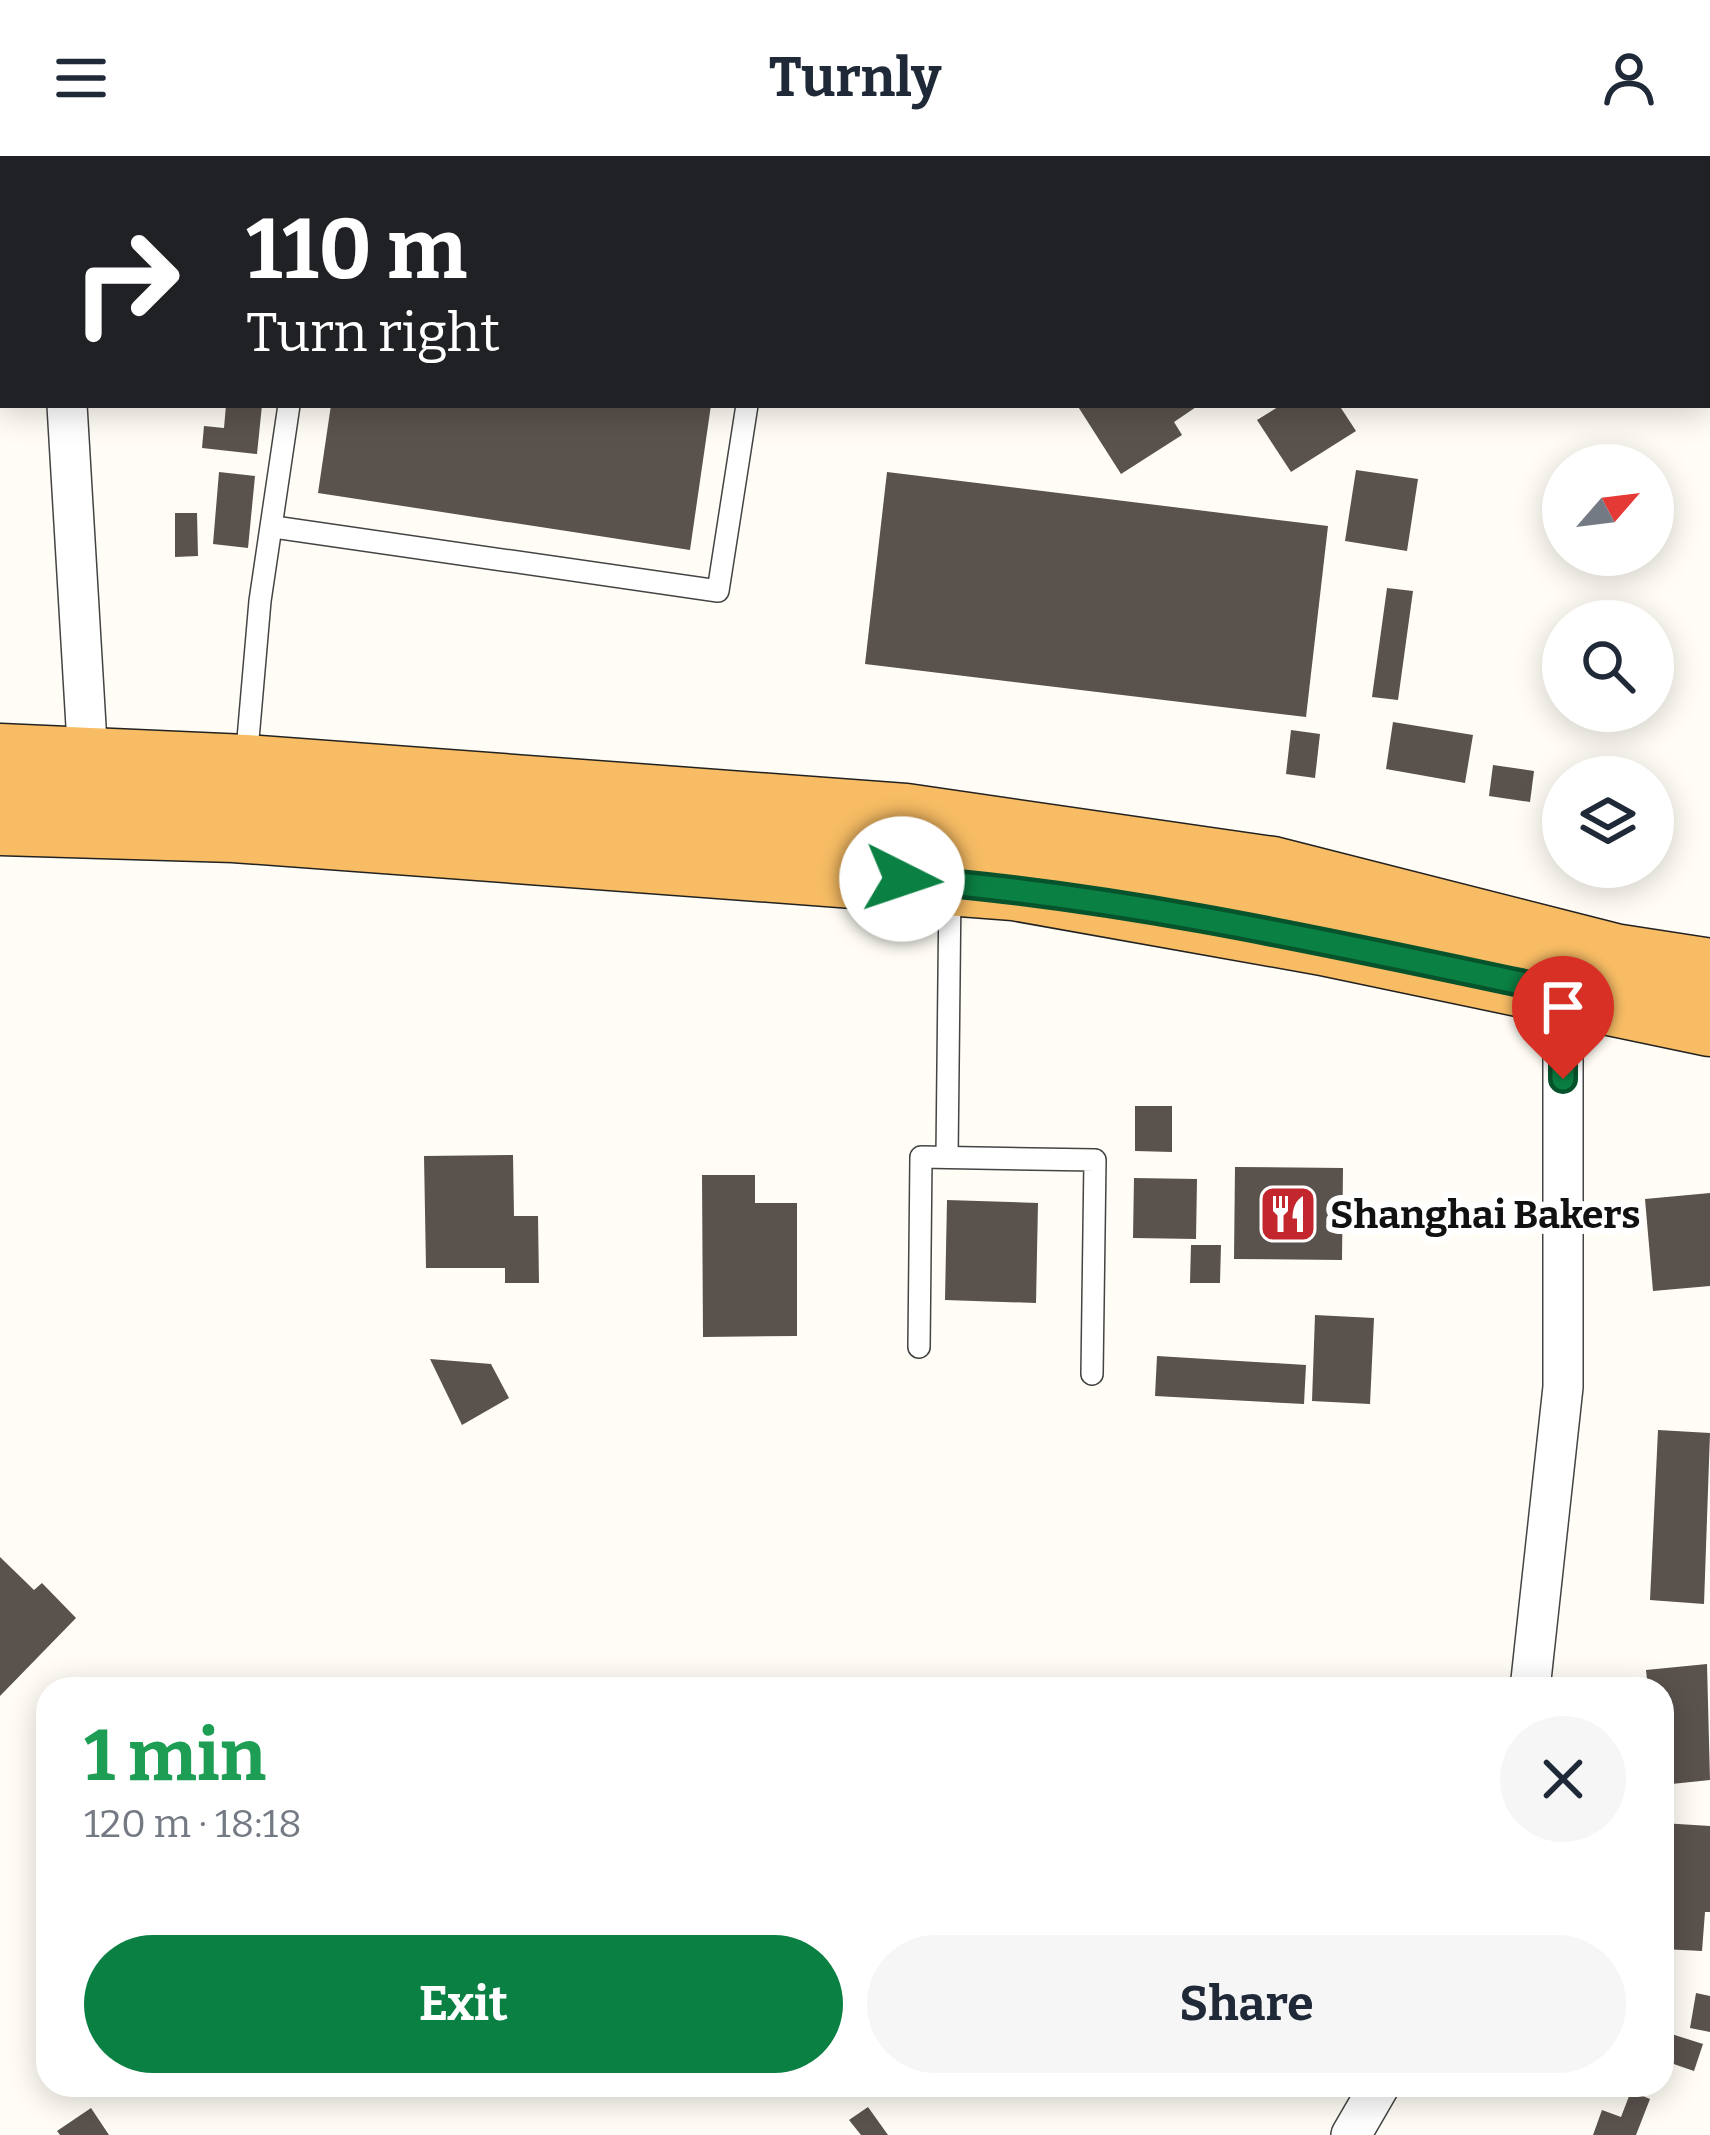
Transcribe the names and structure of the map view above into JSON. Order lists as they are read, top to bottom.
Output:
{
  "places": {
    "restaurant": ["Shanghai Bakers"]
  },
  "north": "top right",
  "page": {
    "header": "Turnly",
    "turn": ["110 m", "Turn right"],
    "heading": ["1 min", "120 m · 18:18"],
    "buttons": ["Exit", "Share"]
  }
}
